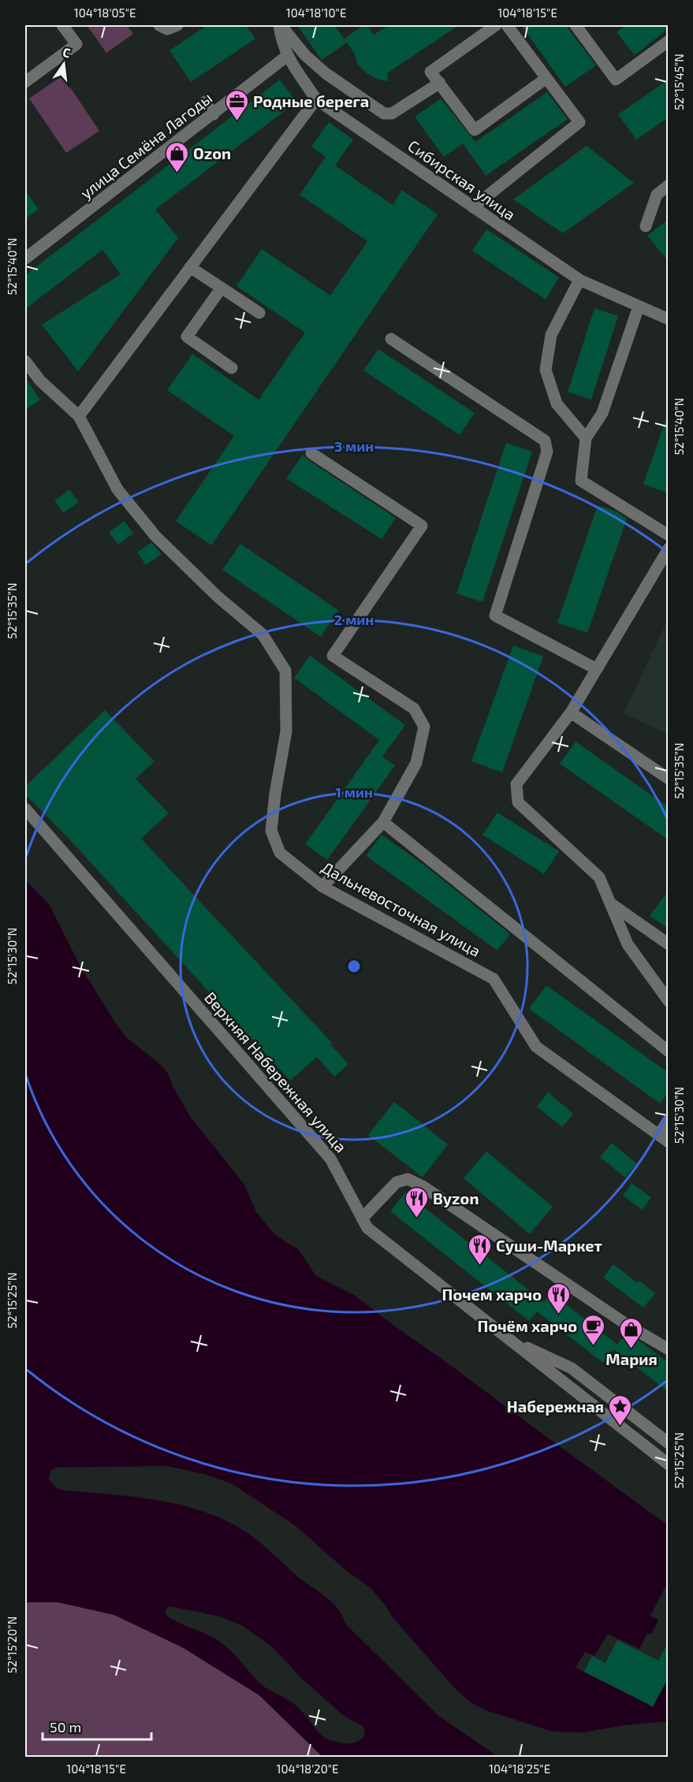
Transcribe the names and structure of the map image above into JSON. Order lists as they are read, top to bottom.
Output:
{
  "streets": {
    "street": [
      "улица Семёна Лагоды",
      "Сибирская улица",
      "Дальневосточная улица",
      "Верхняя Набережная улица"
    ]
  },
  "crossings": [
    ["улица Семёна Лагоды", "Сибирская улица"]
  ],
  "places": {
    "office": ["Родные берега"],
    "shop": ["Ozon", "Мария"],
    "restaurant": ["Byzon", "Суши-Маркет", "Почем харчо"],
    "cafe": ["Почём харчо"],
    "place": ["Набережная"]
  },
  "scale_bar": "50 m",
  "north": "top",
  "coordinates": [
    "104°18'05\"E",
    "104°18'10\"E",
    "104°18'15\"E",
    "52°15'45\"N",
    "52°15'40\"N",
    "52°15'35\"N",
    "52°15'30\"N",
    "52°15'25\"N",
    "52°15'20\"N",
    "104°18'20\"E",
    "104°18'25\"E"
  ],
  "rings": ["3 мин", "2 мин", "1 мин"]
}
